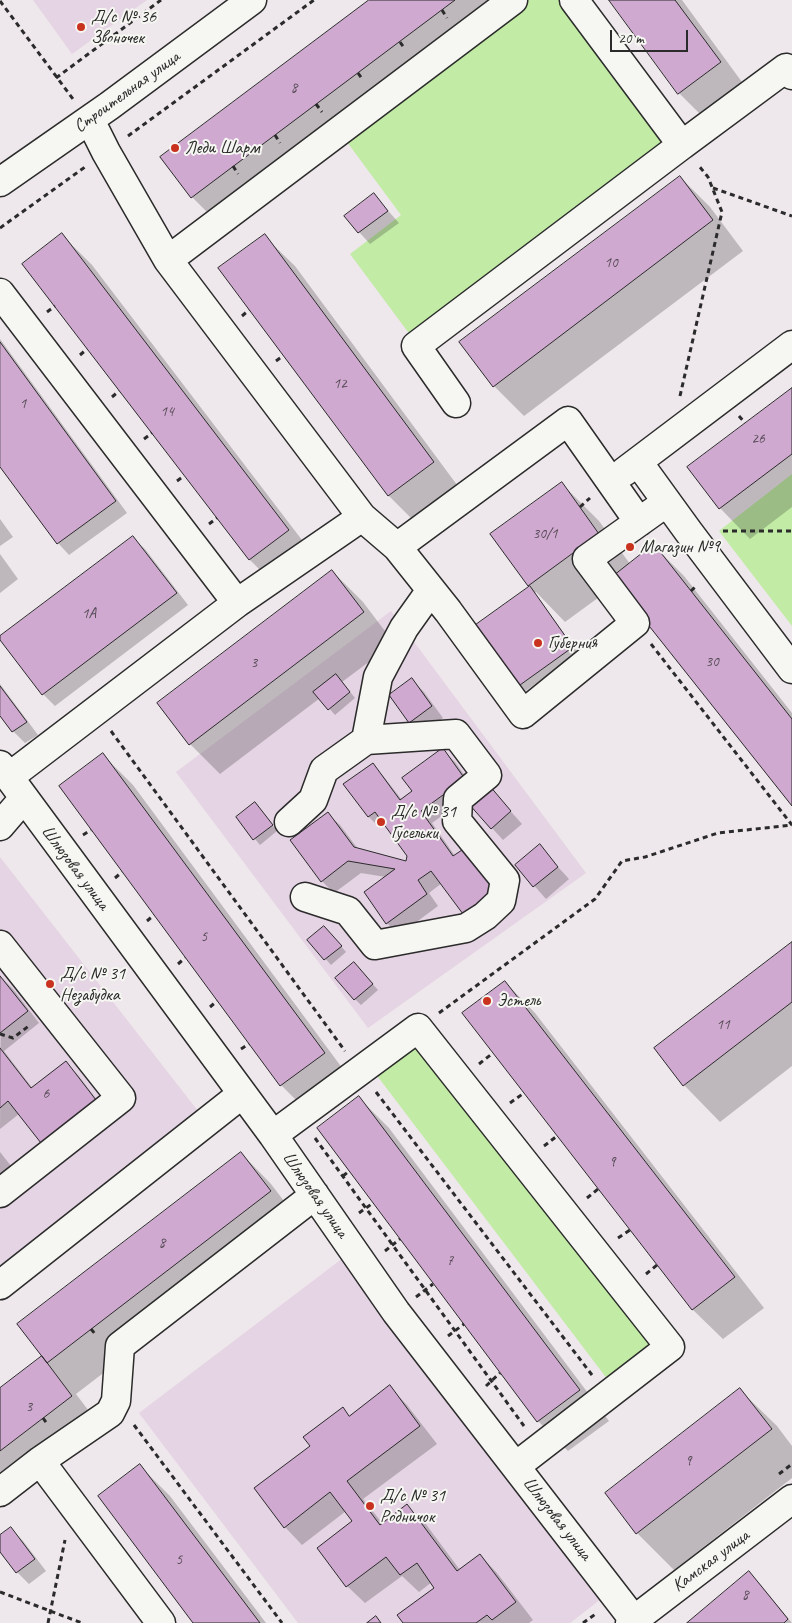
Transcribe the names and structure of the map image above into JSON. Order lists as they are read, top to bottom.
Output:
{
  "streets": {
    "street": ["Строительная улица", "Шлюзовая улица", "Камская улица"]
  },
  "crossings": [
    ["Шлюзовая улица", "Камская улица"]
  ],
  "places": [
    "Д/с № 36 Звоночек",
    "Леди Шарм",
    "Магазин №9",
    "Губерния",
    "Д/с № 31 Гусельки",
    "Д/с № 31 Незабудка",
    "Эстель",
    "Д/с № 31 Родничок"
  ],
  "house_numbers": [
    "8",
    "10",
    "12",
    "1",
    "14",
    "26",
    "30/1",
    "1А",
    "30",
    "3",
    "5",
    "11",
    "6",
    "9",
    "8",
    "7",
    "3",
    "9",
    "5",
    "8"
  ],
  "scale_bar": "20 m"
}
